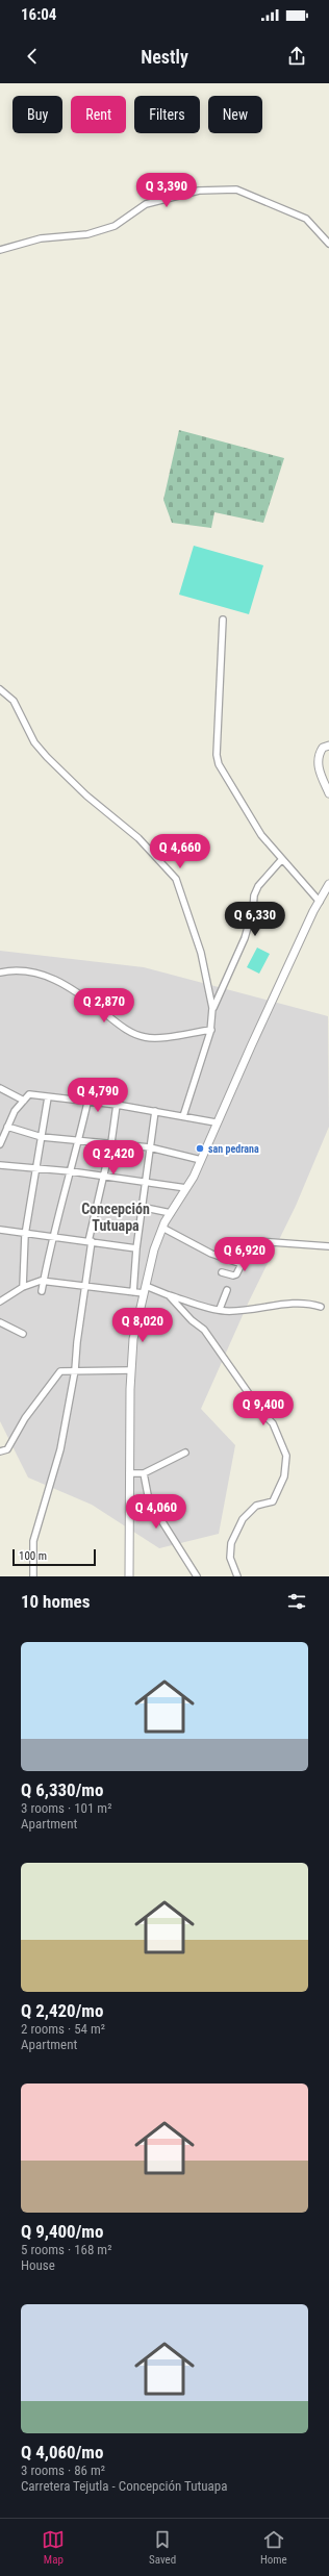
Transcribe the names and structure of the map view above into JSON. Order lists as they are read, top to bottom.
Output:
{
  "districts": ["Concepción Tutuapa"],
  "places": ["san pedrana"],
  "scale_bar": "100 m",
  "page": {
    "status": "16:04",
    "header": "Nestly",
    "chip": [
      "Buy",
      "Rent",
      "Filters",
      "New"
    ],
    "price": [
      "Q 3,390",
      "Q 4,660",
      "Q 6,330",
      "Q 2,870",
      "Q 4,790",
      "Q 2,420",
      "Q 6,920",
      "Q 8,020",
      "Q 9,400",
      "Q 4,060"
    ],
    "scale": "100 m",
    "heading": "10 homes",
    "list": [
      {
        "name": "Q 6,330/mo",
        "note": "3 rooms · 101 m² · Apartment"
      },
      {
        "name": "Q 2,420/mo",
        "note": "2 rooms · 54 m² · Apartment"
      },
      {
        "name": "Q 9,400/mo",
        "note": "5 rooms · 168 m² · House"
      },
      {
        "name": "Q 4,060/mo",
        "note": "3 rooms · 86 m² · Carretera Tejutla - Concepción Tutuapa"
      }
    ],
    "tabs": ["Map", "Saved", "Home"]
  }
}
